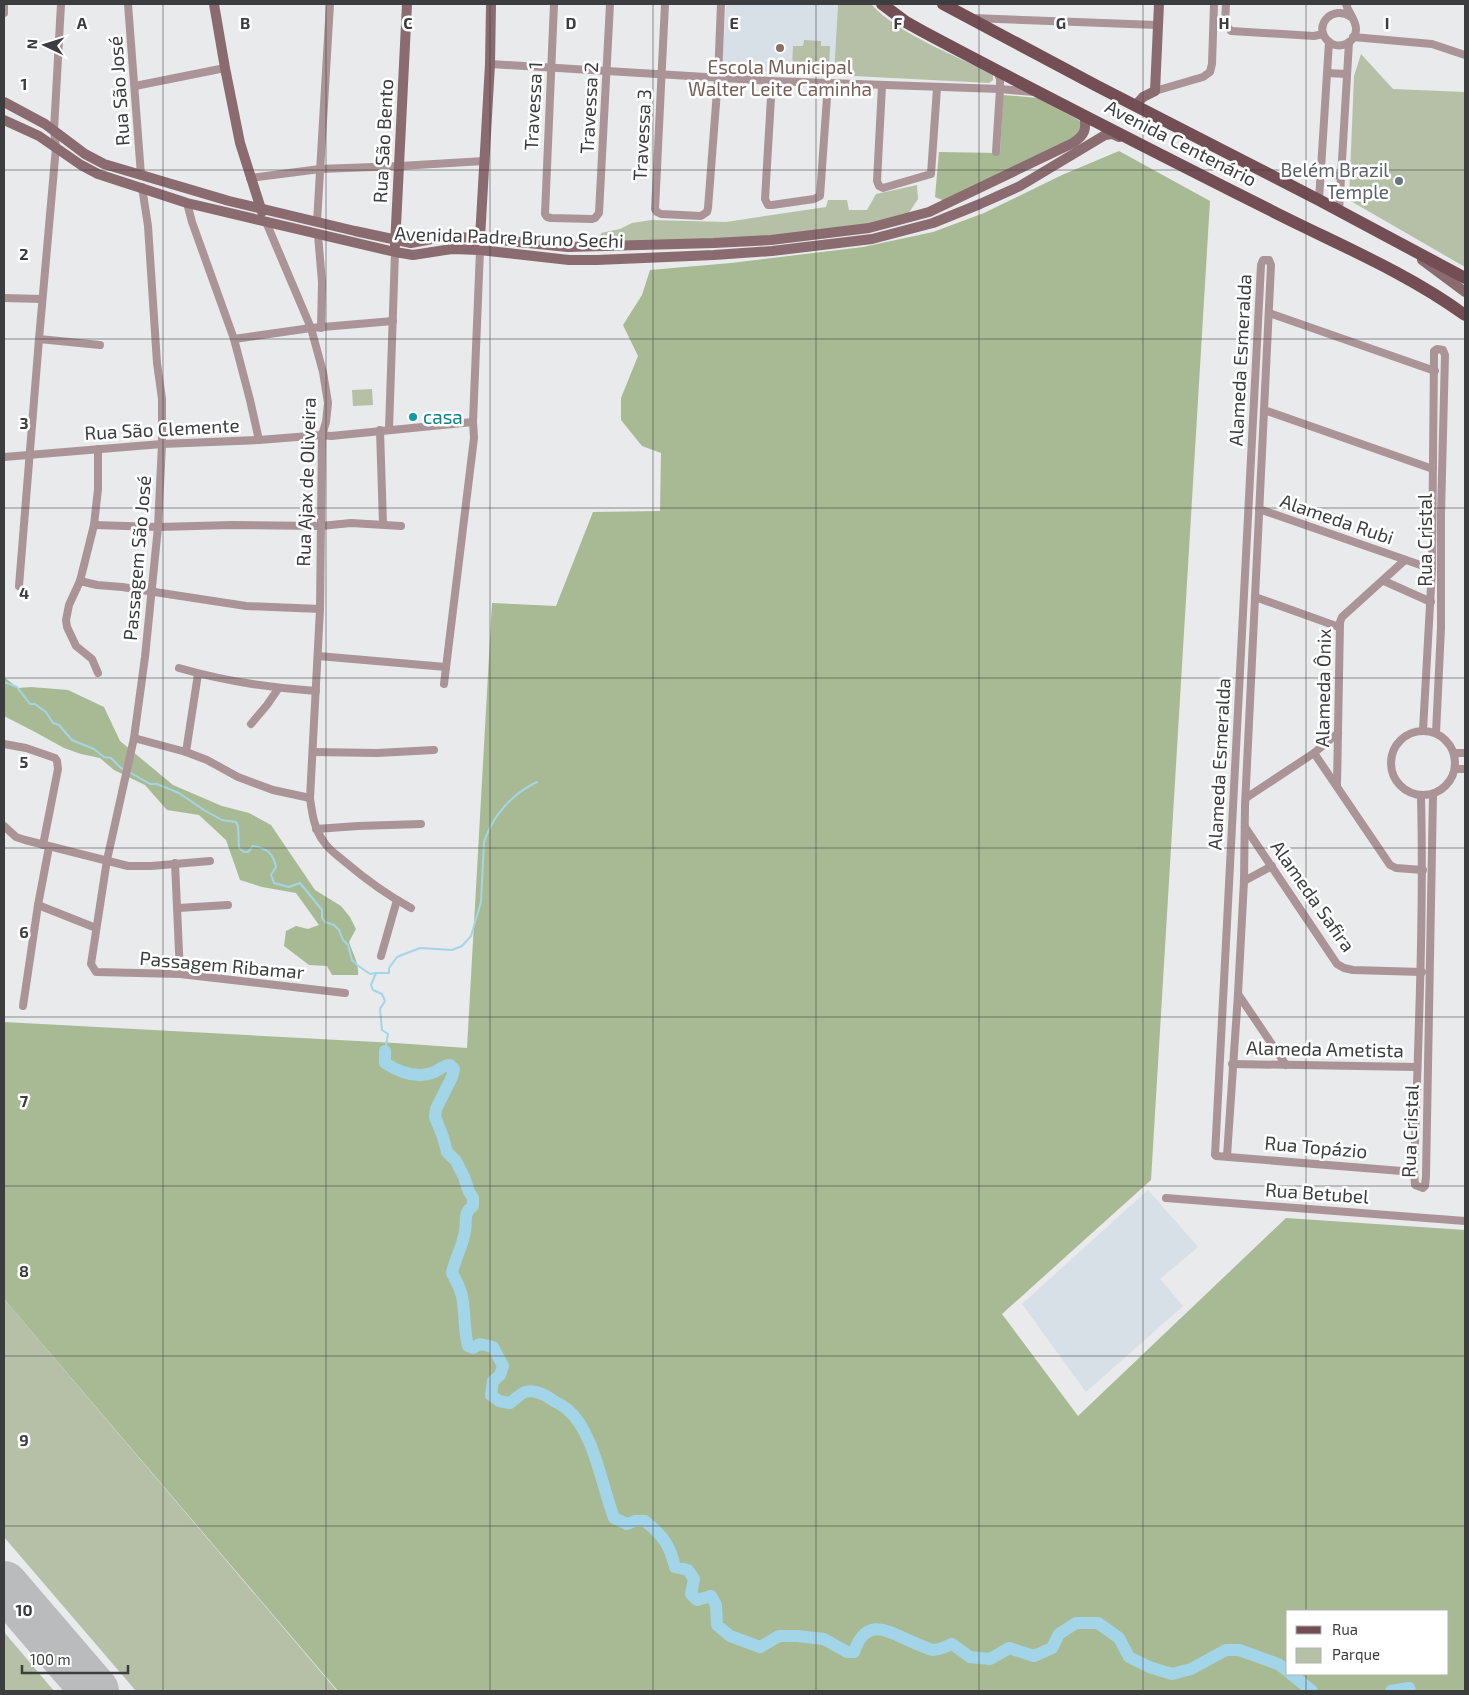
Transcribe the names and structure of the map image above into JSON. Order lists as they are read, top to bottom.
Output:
{
  "streets": {
    "main road": [
      "Rua São Bento",
      "Avenida Centenário",
      "Avenida Padre Bruno Sechi",
      "Rua Ajax de Oliveira"
    ],
    "street": [
      "Rua São José",
      "Travessa 1",
      "Travessa 2",
      "Travessa 3",
      "Alameda Esmeralda",
      "Rua São Clemente",
      "Alameda Rubi",
      "Rua Cristal",
      "Passagem São José",
      "Alameda Ônix",
      "Alameda Safira",
      "Passagem Ribamar",
      "Alameda Ametista",
      "Rua Topázio",
      "Rua Betubel"
    ]
  },
  "crossings": [
    ["Rua São José", "Avenida Padre Bruno Sechi"],
    ["Travessa 1", "Travessa 2"],
    ["Rua São Bento", "Avenida Padre Bruno Sechi"],
    ["Rua São Bento", "Rua São Clemente"],
    ["Avenida Centenário", "Avenida Padre Bruno Sechi"],
    ["Avenida Padre Bruno Sechi", "Rua Ajax de Oliveira"],
    ["Avenida Padre Bruno Sechi", "Passagem São José"],
    ["Alameda Esmeralda", "Alameda Rubi"],
    ["Alameda Esmeralda", "Alameda Safira"],
    ["Alameda Esmeralda", "Alameda Ametista"],
    ["Alameda Esmeralda", "Rua Topázio"],
    ["Rua São Clemente", "Rua Ajax de Oliveira"],
    ["Rua São Clemente", "Passagem São José"],
    ["Alameda Rubi", "Rua Cristal"],
    ["Alameda Rubi", "Alameda Ônix"],
    ["Rua Cristal", "Alameda Ônix"],
    ["Rua Cristal", "Alameda Safira"],
    ["Rua Cristal", "Alameda Ametista"],
    ["Rua Cristal", "Rua Topázio"],
    ["Passagem São José", "Passagem Ribamar"]
  ],
  "places": ["Escola Municipal Walter Leite Caminha", "Belém Brazil Temple", "casa"],
  "legend": ["Rua", "Parque"],
  "scale_bar": "100 m",
  "north": "left",
  "grid": {
    "columns": [
      "A",
      "B",
      "C",
      "D",
      "E",
      "F",
      "G",
      "H",
      "I"
    ],
    "rows": [
      "1",
      "2",
      "3",
      "4",
      "5",
      "6",
      "7",
      "8",
      "9",
      "10"
    ]
  }
}
